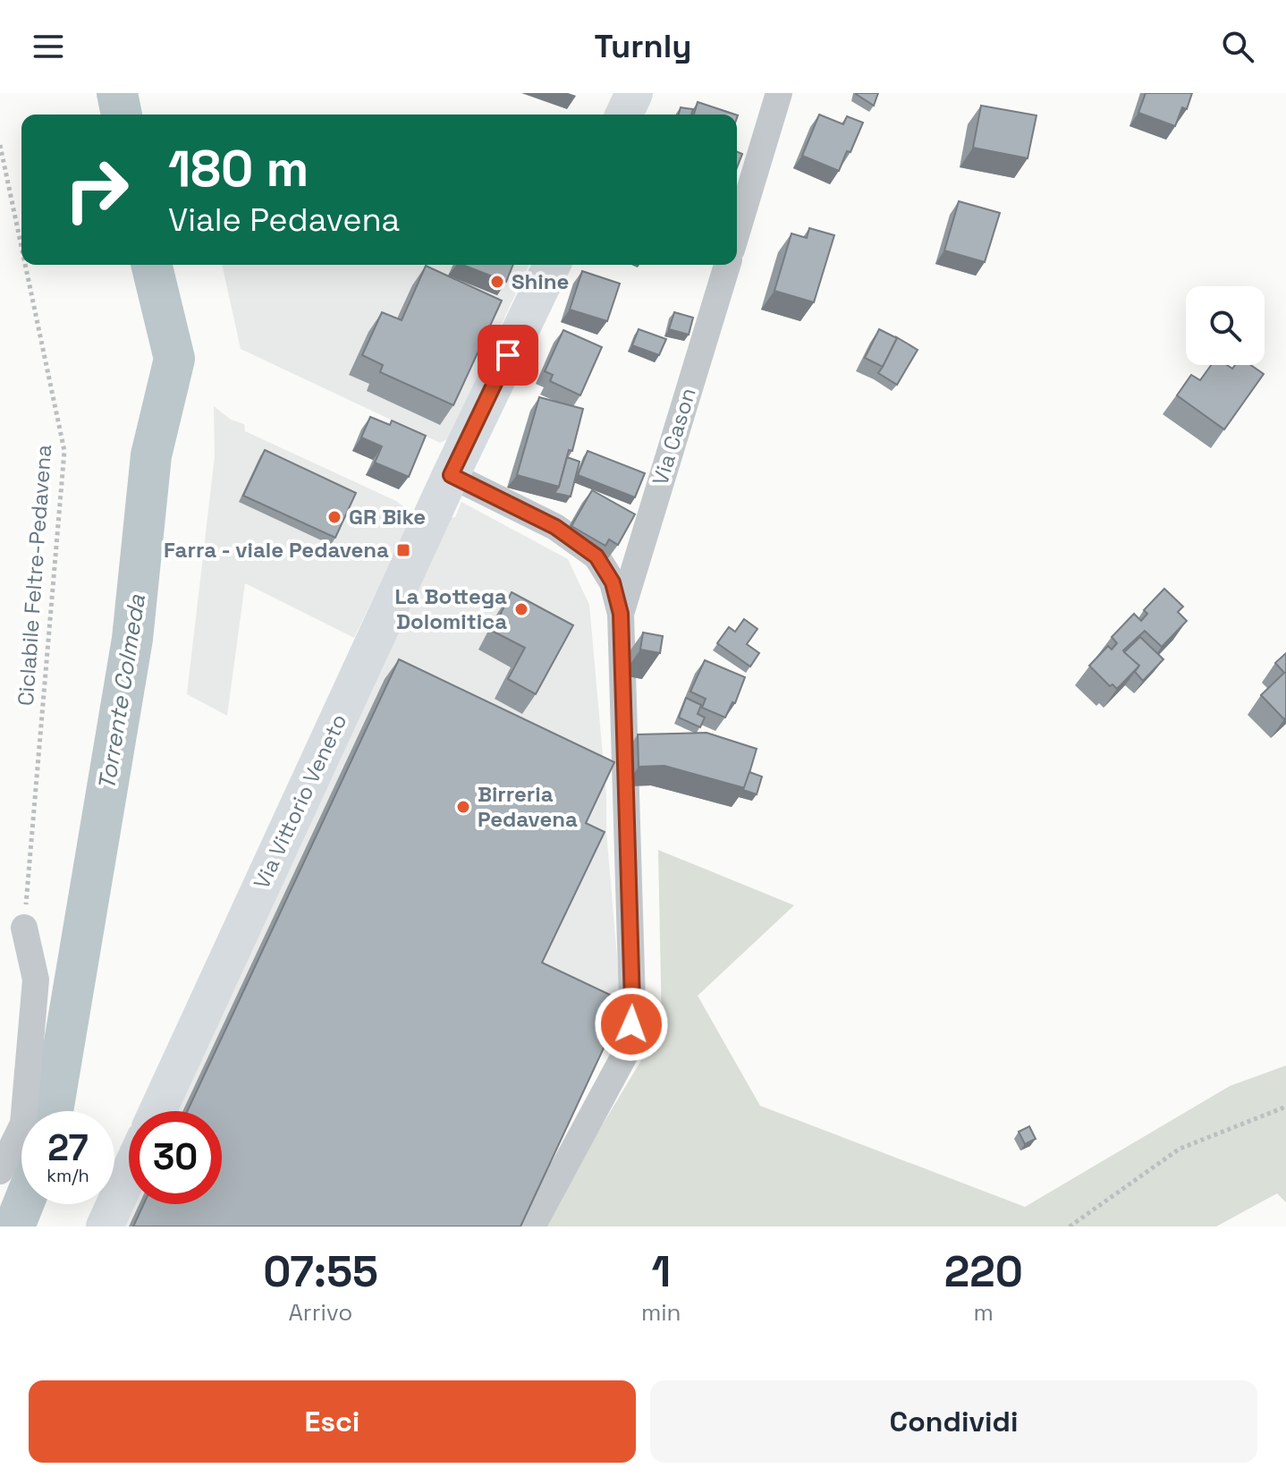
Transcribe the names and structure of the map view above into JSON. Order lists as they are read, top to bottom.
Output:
{
  "streets": {
    "main road": ["Via Vittorio Veneto"],
    "street": ["Via Cason"],
    "path": ["Ciclabile Feltre-Pedavena"]
  },
  "water": ["Torrente Colmeda"],
  "places": {
    "other": [
      "Shine",
      "GR Bike",
      "La Bottega Dolomitica",
      "Birreria Pedavena"
    ],
    "transit": ["Farra - viale Pedavena"]
  },
  "page": {
    "header": "Turnly",
    "turn": ["180 m", "Viale Pedavena"],
    "speed": "27 km/h",
    "limit": "30",
    "eta": [
      "07:55",
      "Arrivo",
      "1",
      "min",
      "220",
      "m"
    ],
    "buttons": ["Esci", "Condividi"]
  }
}
